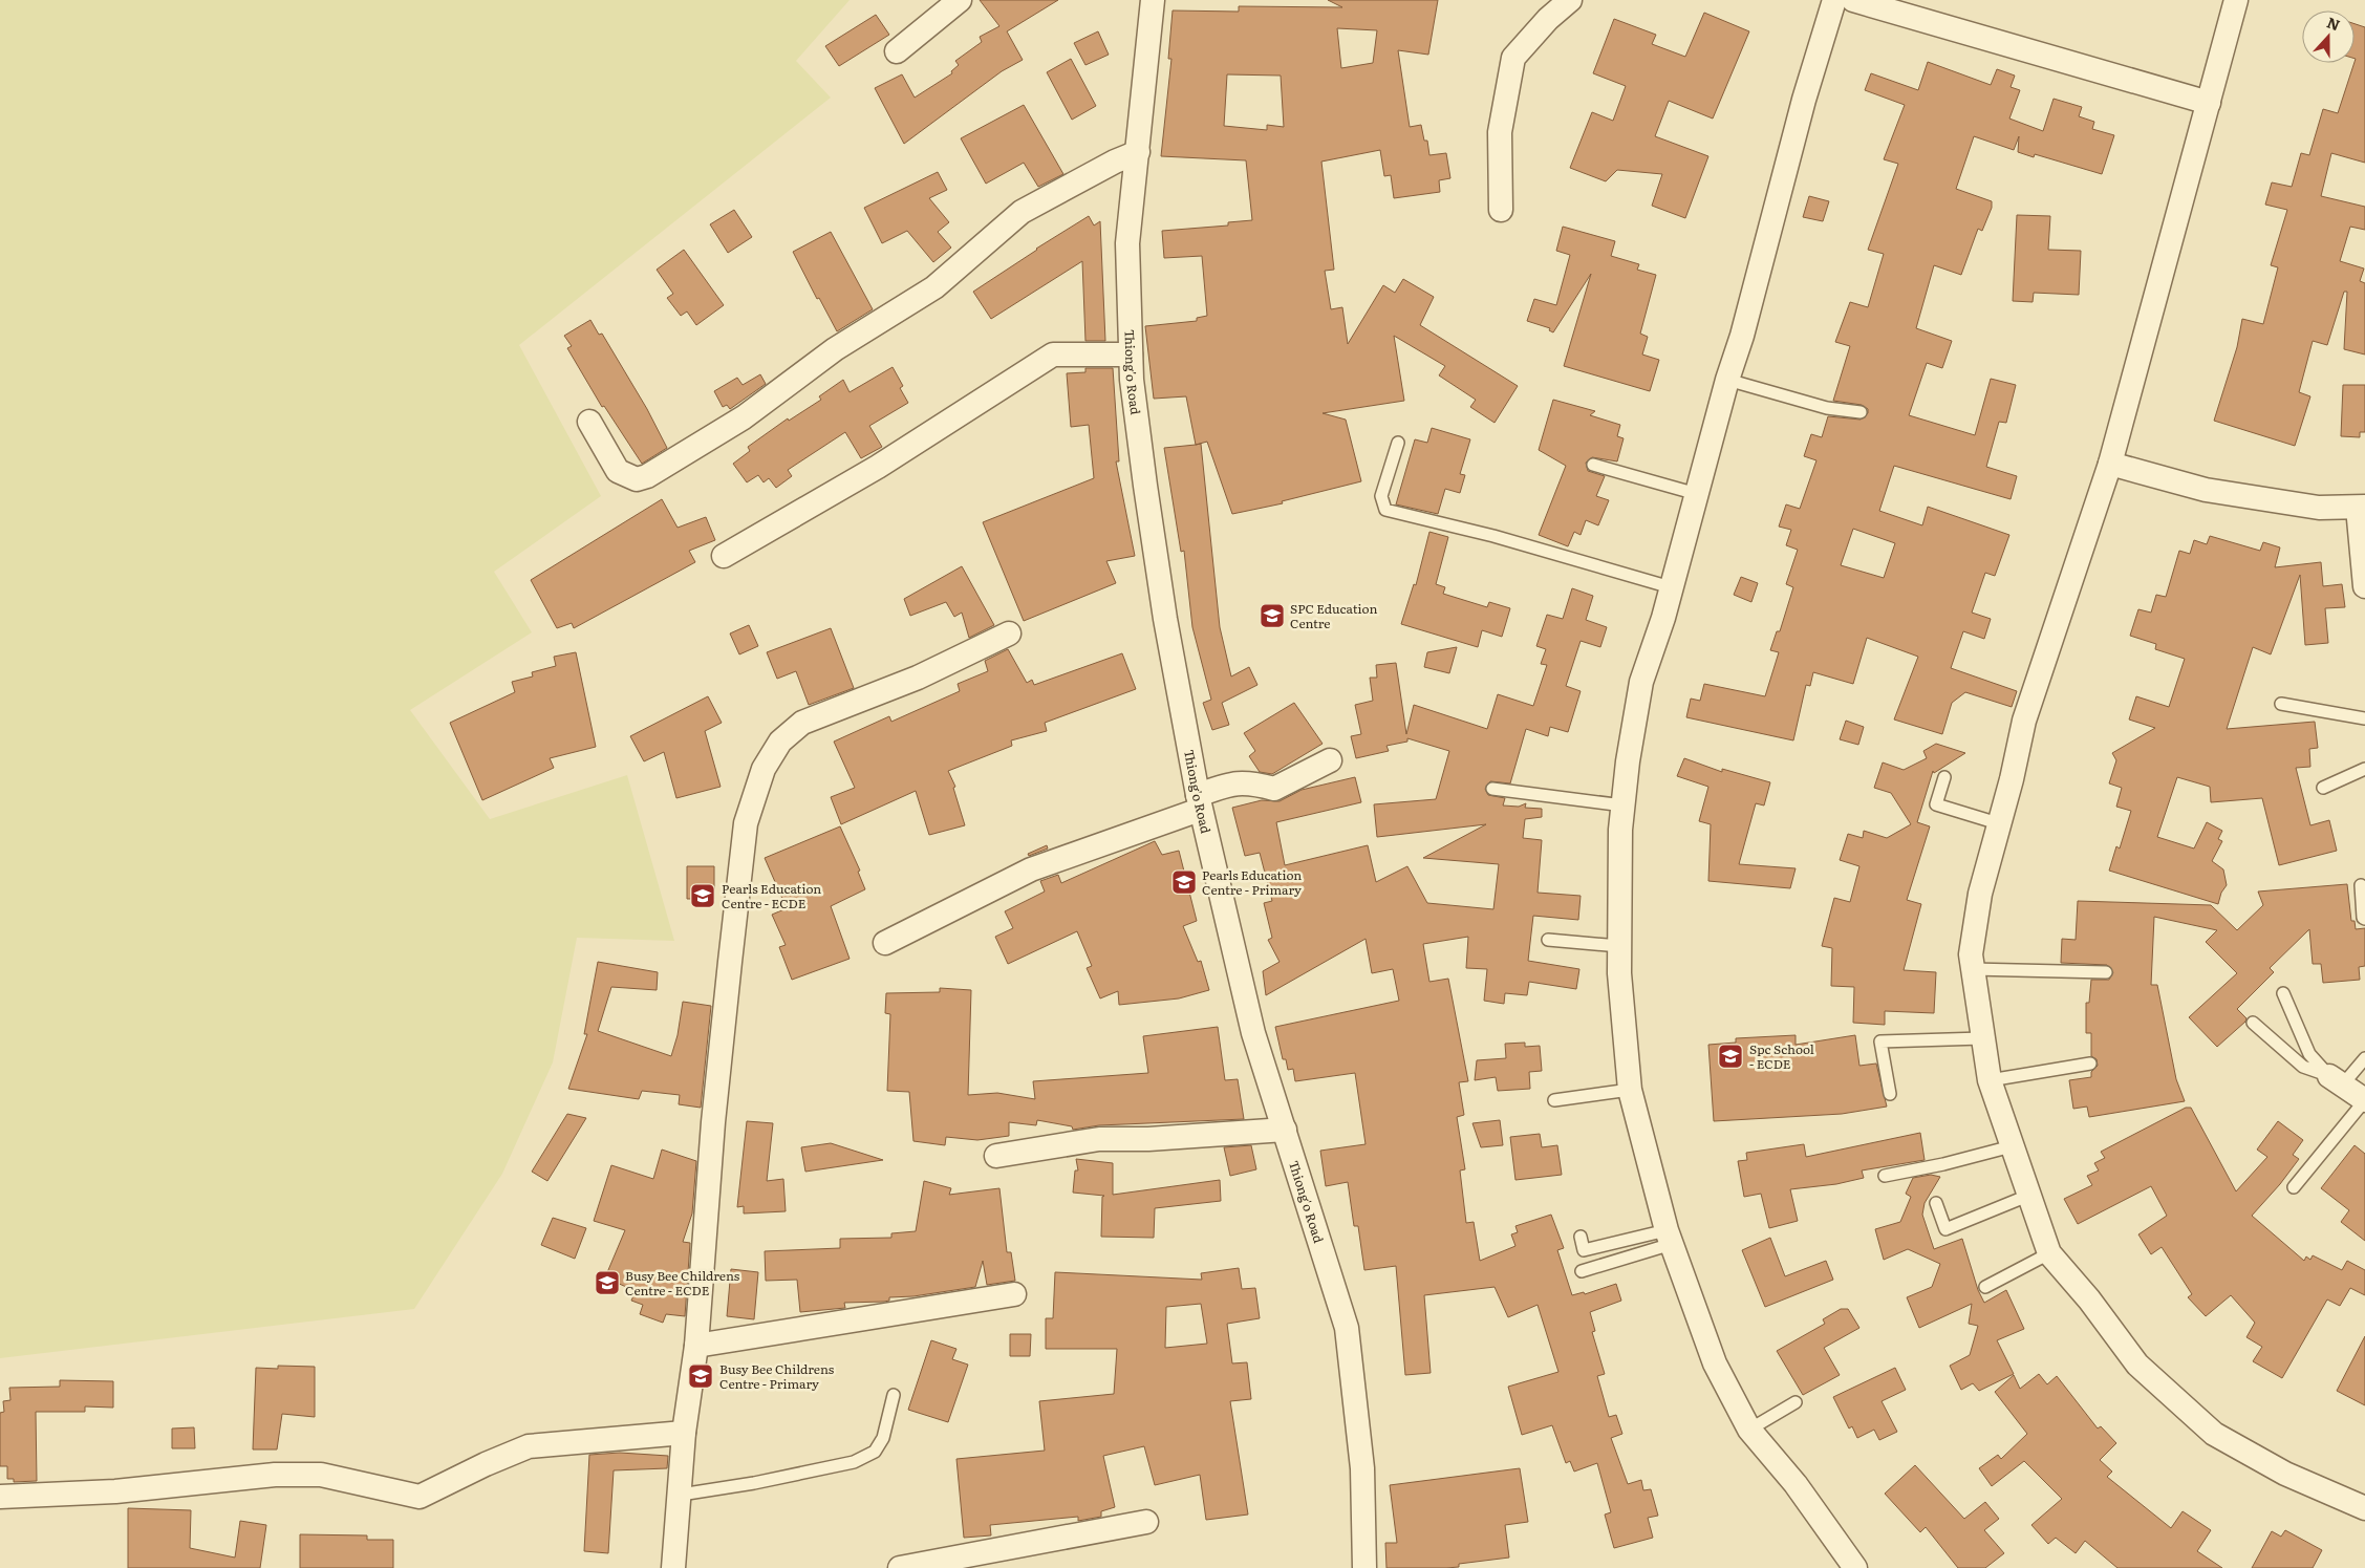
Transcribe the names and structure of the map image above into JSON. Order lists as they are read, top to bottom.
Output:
{
  "streets": {
    "street": ["Thiong'o Road"]
  },
  "places": {
    "school or university": [
      "SPC Education Centre",
      "Pearls Education Centre - Primary",
      "Pearls Education Centre - ECDE",
      "Spc School - ECDE",
      "Busy Bee Childrens Centre - ECDE",
      "Busy Bee Childrens Centre - Primary"
    ]
  },
  "north": "top"
}
